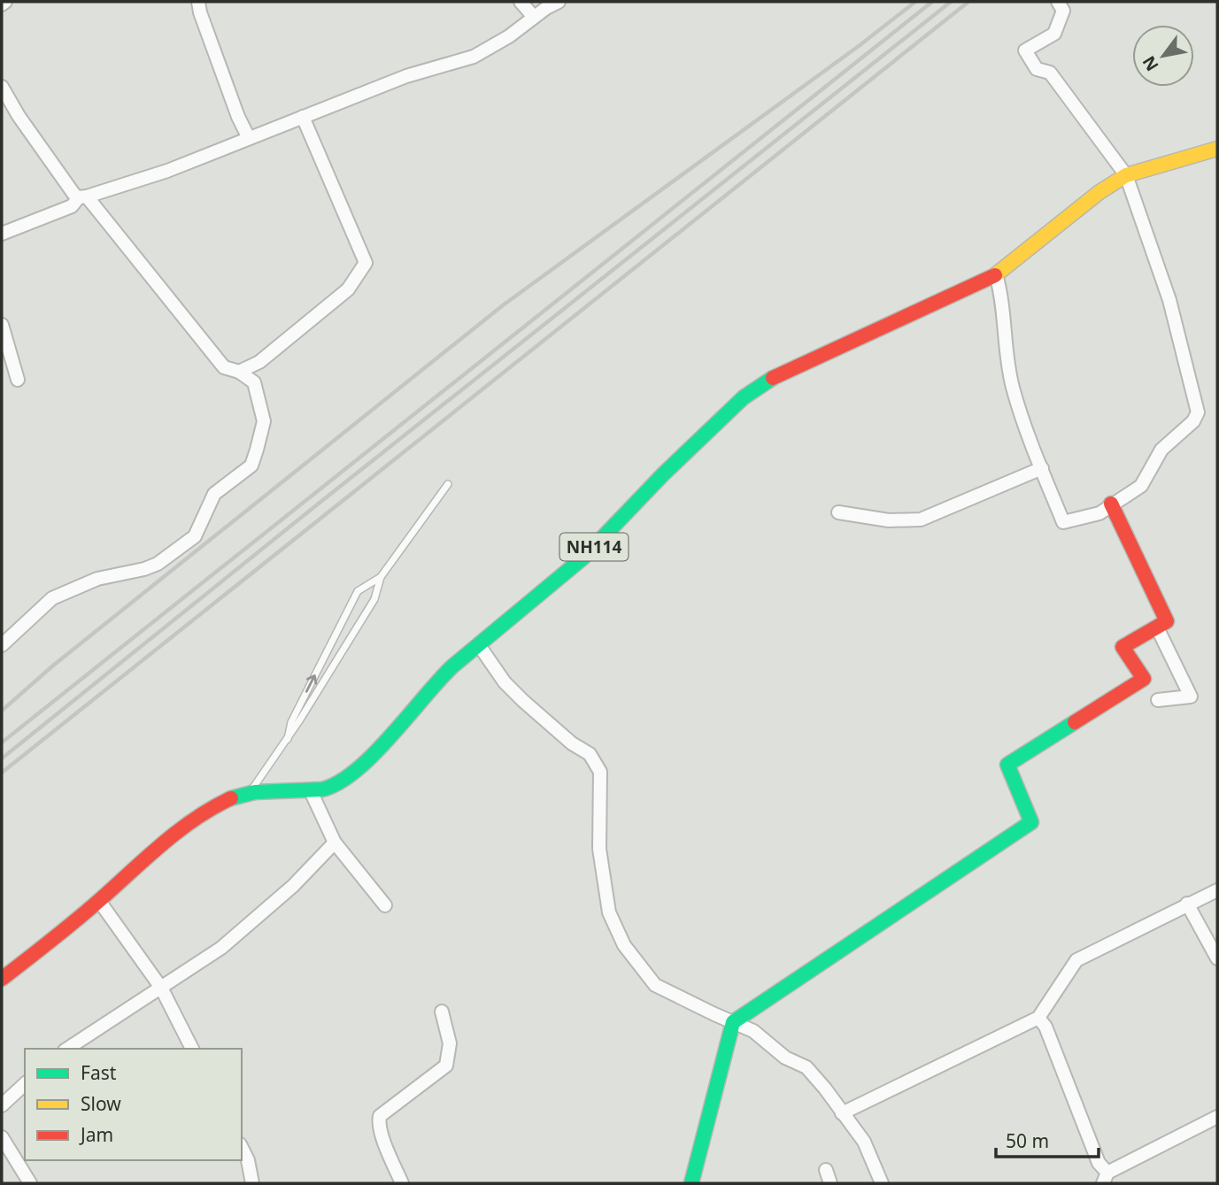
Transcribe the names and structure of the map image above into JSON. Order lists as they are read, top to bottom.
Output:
{
  "streets": {
    "main road": ["NH114"]
  },
  "legend": ["Fast", "Slow", "Jam"],
  "scale_bar": "50 m",
  "north": "bottom left"
}
